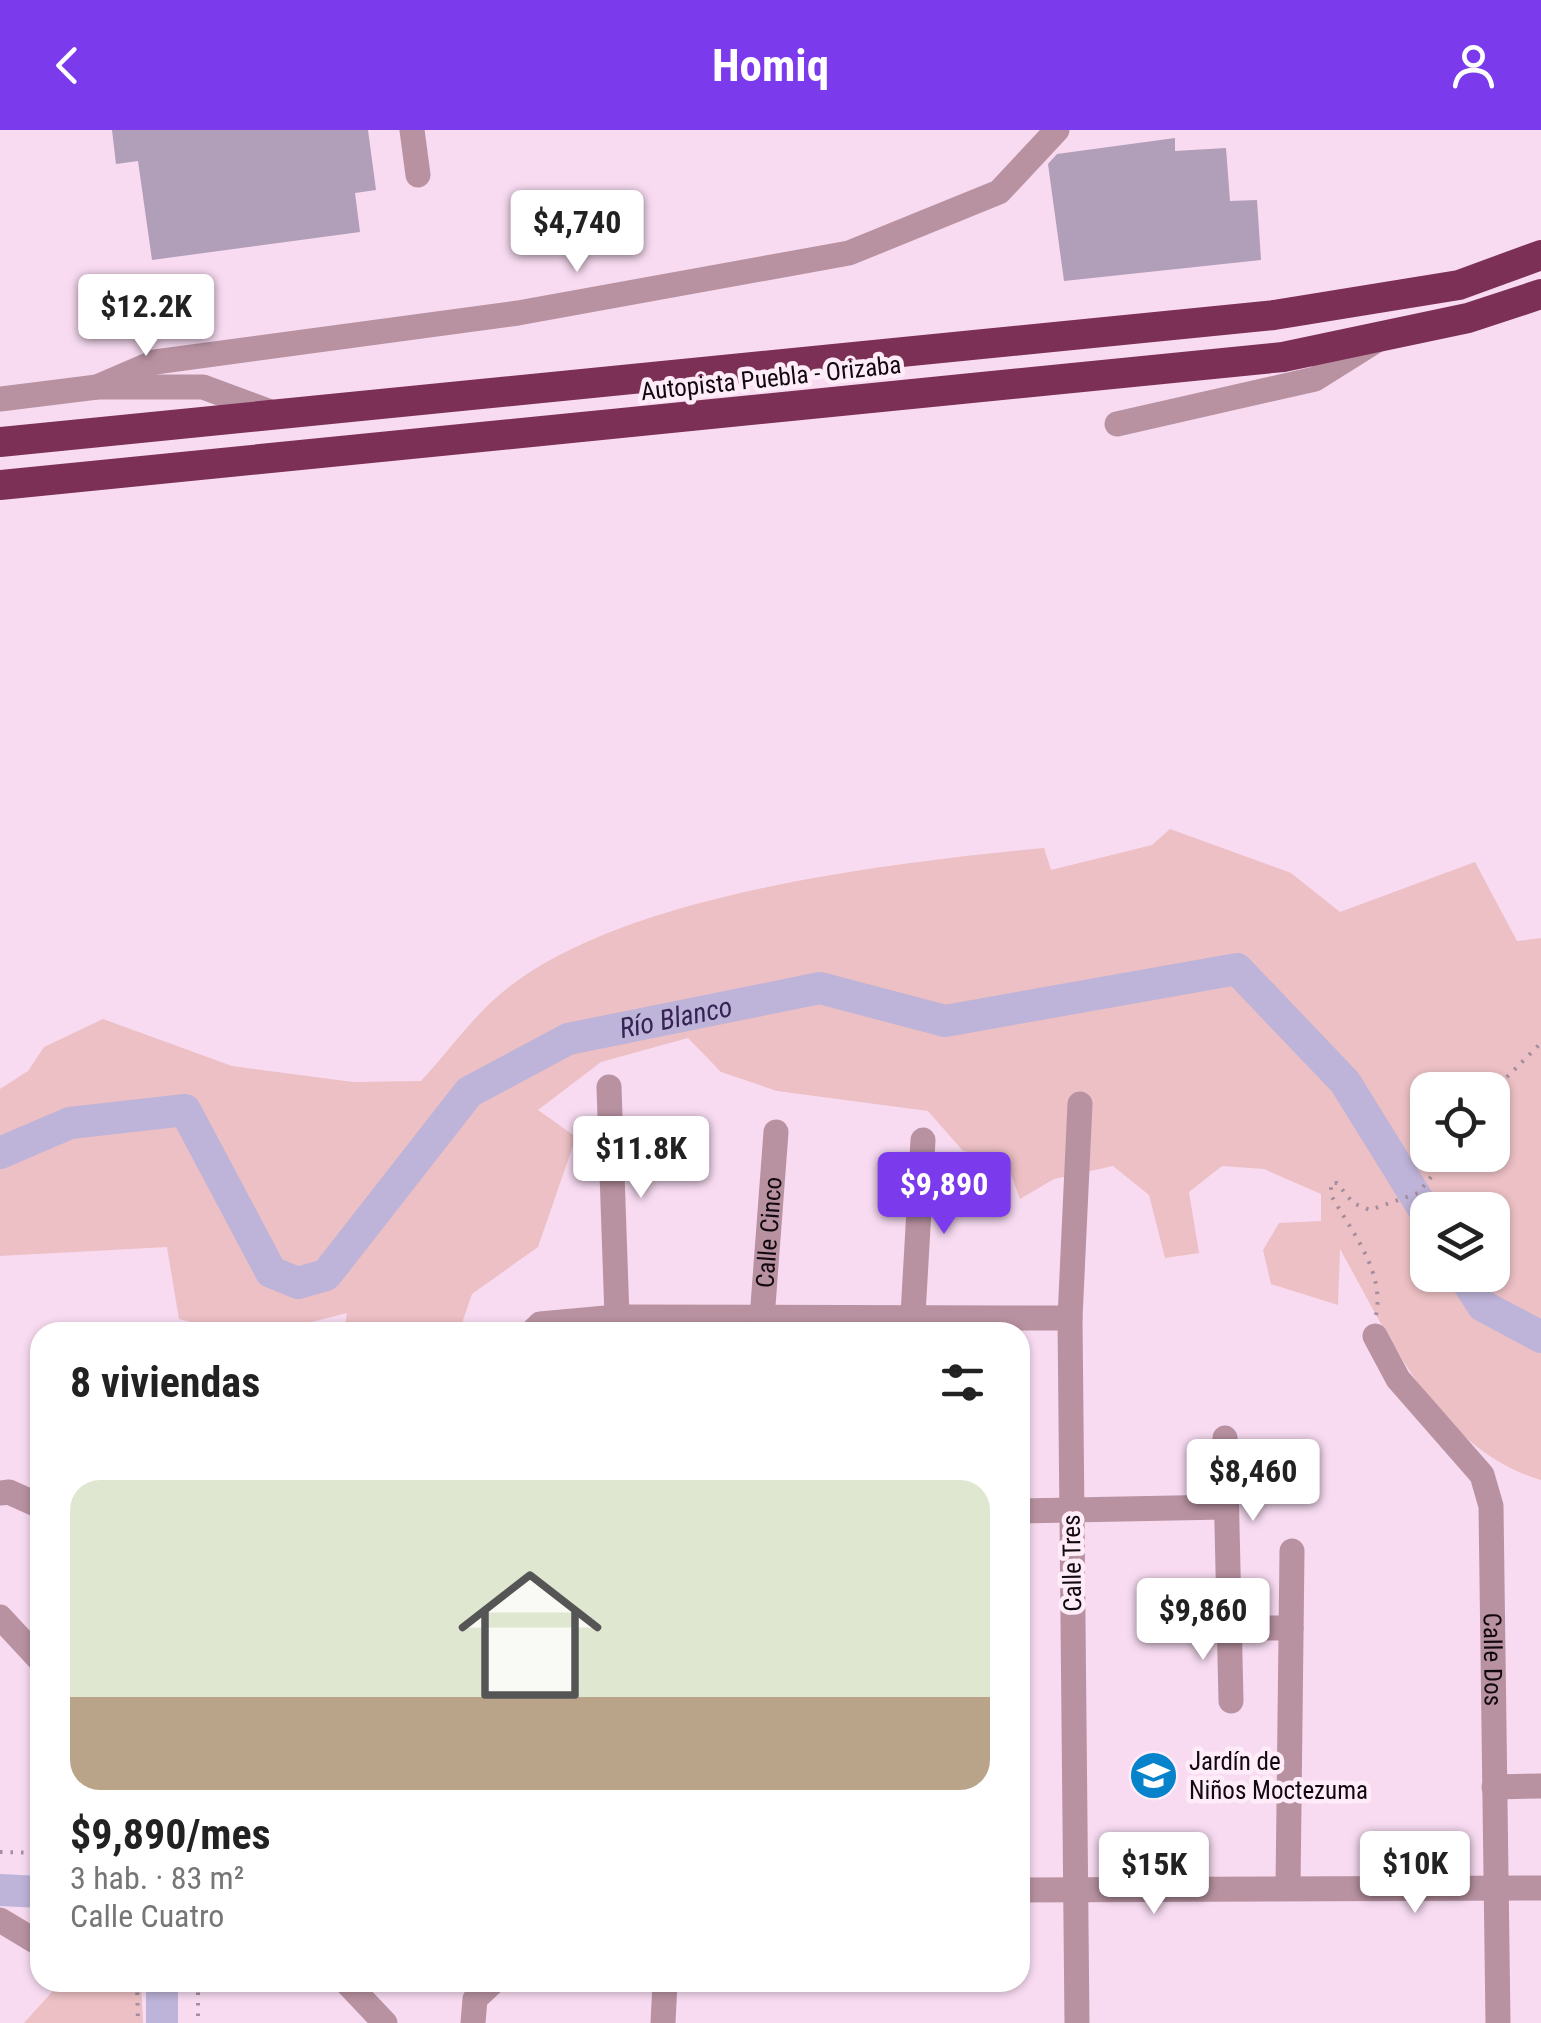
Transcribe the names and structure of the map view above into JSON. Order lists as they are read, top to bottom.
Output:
{
  "streets": {
    "highway": ["Autopista Puebla - Orizaba"],
    "street": ["Calle Cinco", "Calle Tres", "Calle Dos"]
  },
  "water": ["Río Blanco"],
  "places": {
    "school or university": ["Jardín de Niños Moctezuma"]
  },
  "page": {
    "header": "Homiq",
    "price": [
      "$4,740",
      "$12.2K",
      "$11.8K",
      "$9,890",
      "$8,460",
      "$9,860",
      "$10K",
      "$15K"
    ],
    "heading": "8 viviendas",
    "list": [
      {
        "name": "$9,890/mes",
        "note": "3 hab. · 83 m² · Calle Cuatro"
      }
    ]
  }
}
